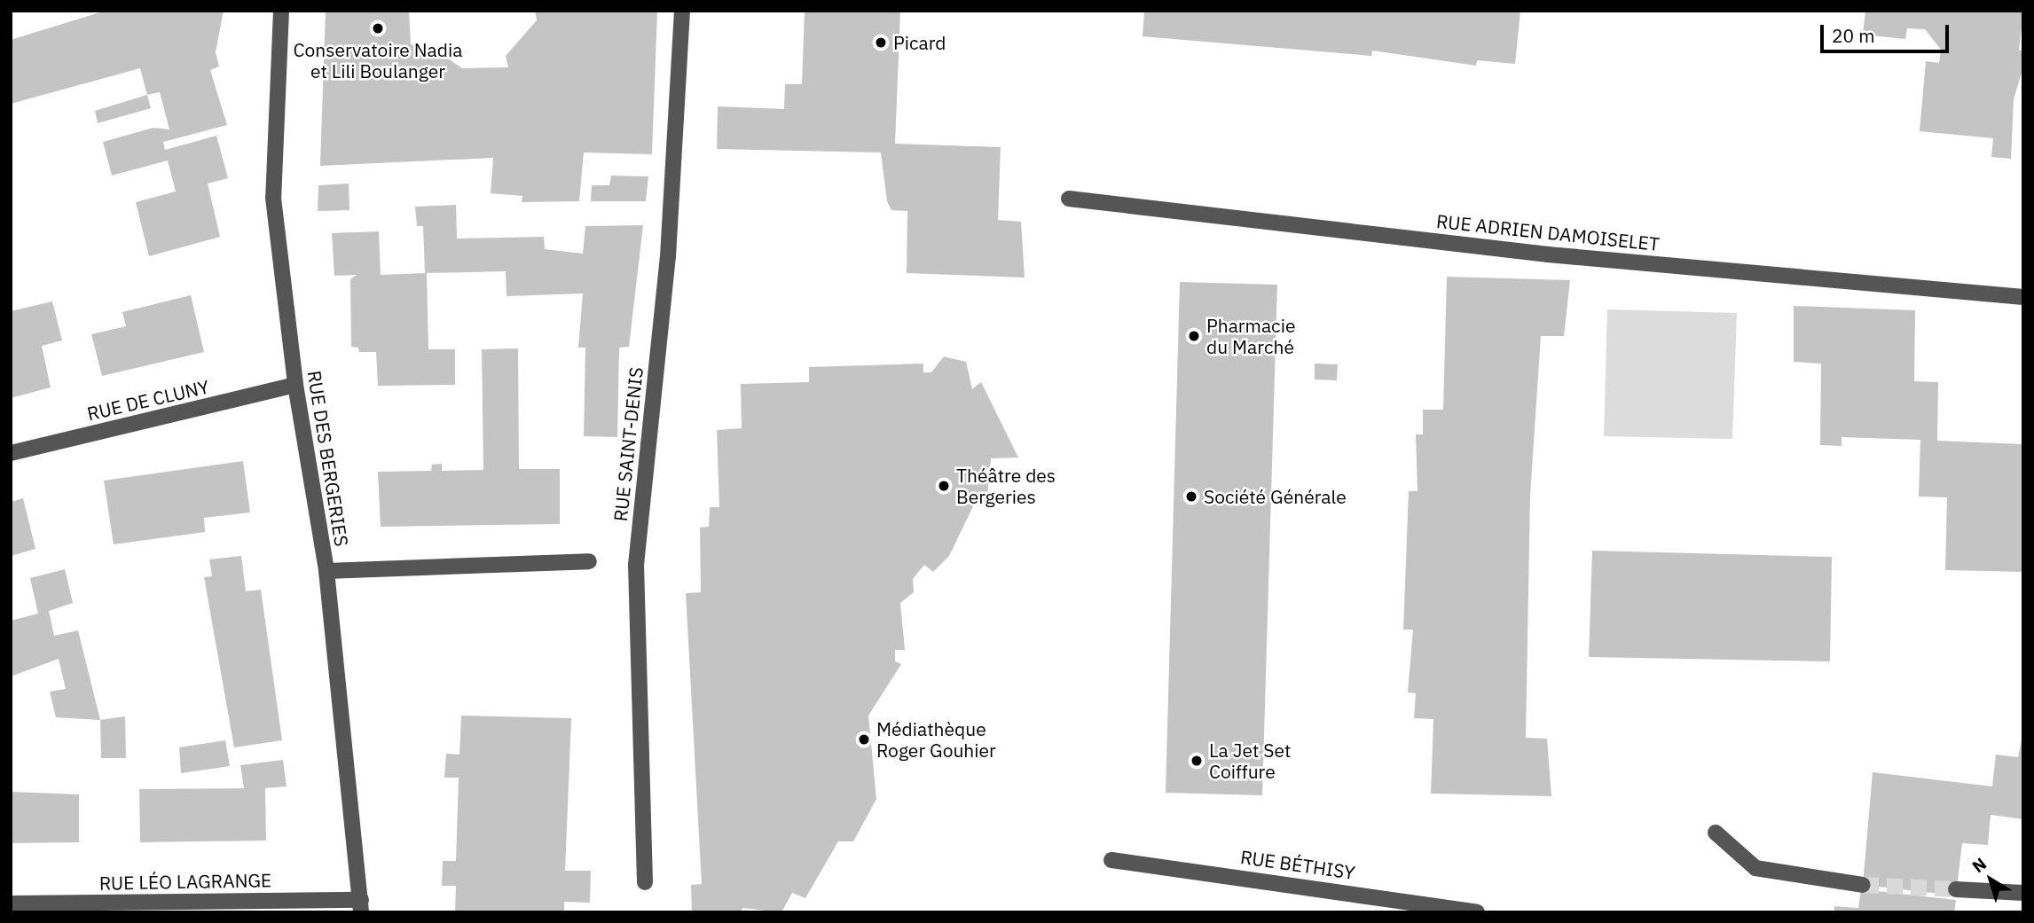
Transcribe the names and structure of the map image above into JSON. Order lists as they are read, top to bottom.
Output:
{
  "streets": {
    "street": [
      "RUE ADRIEN DAMOISELET",
      "RUE DE CLUNY",
      "RUE SAINT-DENIS",
      "RUE DES BERGERIES",
      "RUE BÉTHISY",
      "RUE LÉO LAGRANGE"
    ]
  },
  "crossings": [
    ["RUE DE CLUNY", "RUE DES BERGERIES"],
    ["RUE DES BERGERIES", "RUE LÉO LAGRANGE"]
  ],
  "places": [
    "Conservatoire Nadia et Lili Boulanger",
    "Picard",
    "Pharmacie du Marché",
    "Théâtre des Bergeries",
    "Société Générale",
    "Médiathèque Roger Gouhier",
    "La Jet Set Coiffure"
  ],
  "scale_bar": "20 m",
  "north": "top left"
}
